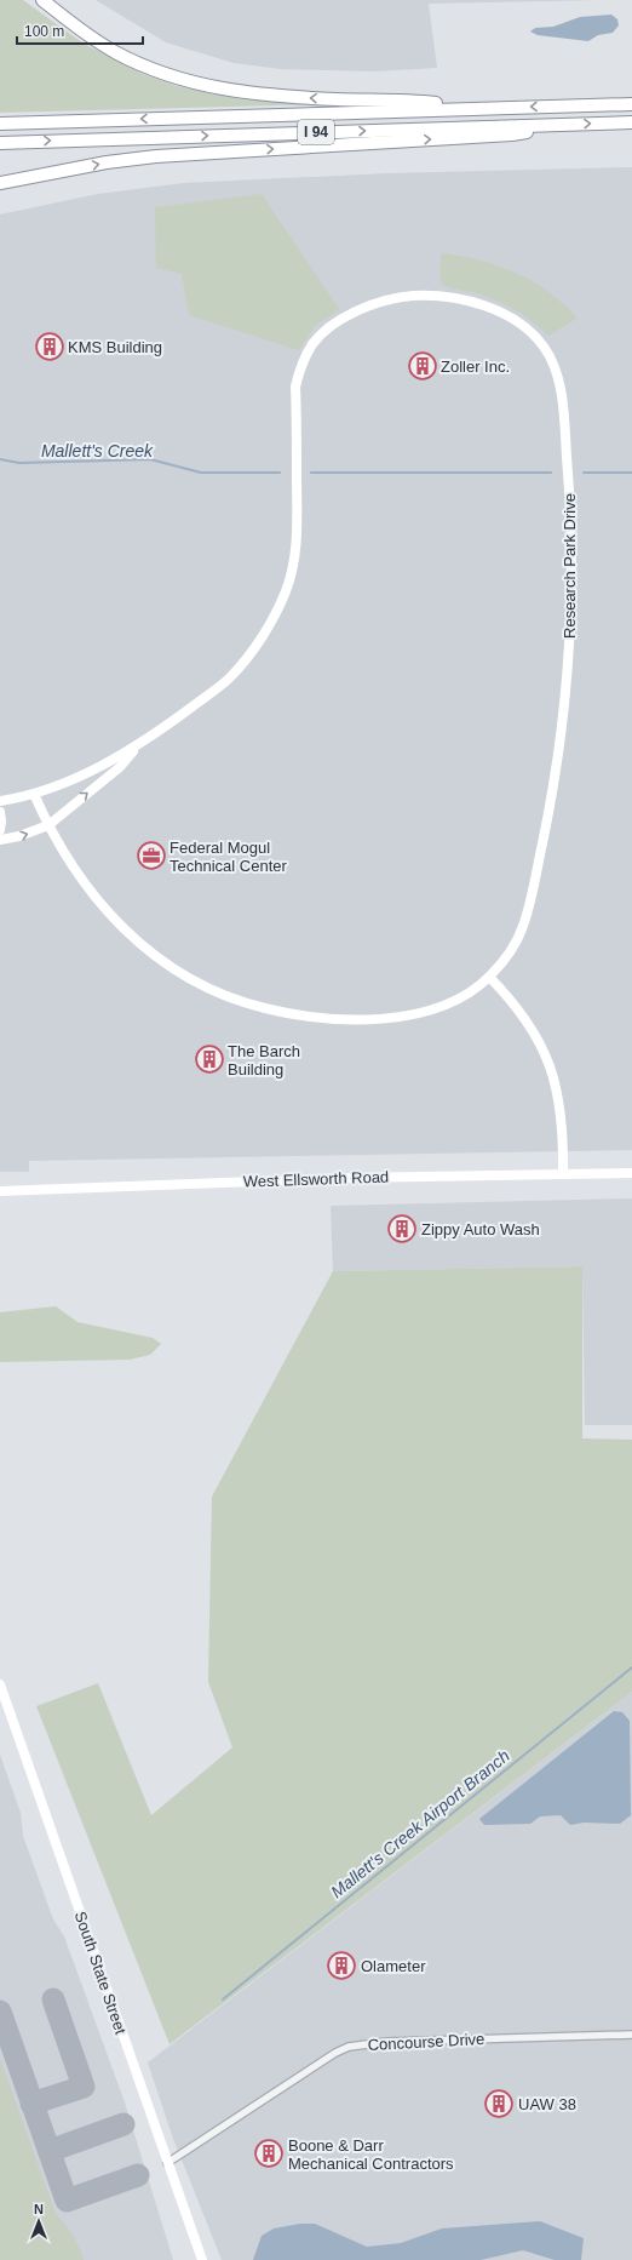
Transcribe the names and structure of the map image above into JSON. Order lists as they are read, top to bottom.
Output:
{
  "streets": {
    "highway": ["I 94"],
    "street": [
      "Research Park Drive",
      "West Ellsworth Road",
      "South State Street",
      "Concourse Drive"
    ]
  },
  "crossings": [
    ["South State Street", "Concourse Drive"]
  ],
  "water": ["Mallett's Creek", "Mallett's Creek Airport Branch"],
  "places": {
    "building": [
      "KMS Building",
      "Zoller Inc.",
      "The Barch Building",
      "Zippy Auto Wash",
      "Olameter",
      "UAW 38",
      "Boone & Darr Mechanical Contractors"
    ],
    "office": ["Federal Mogul Technical Center"]
  },
  "scale_bar": "100 m",
  "north": "top"
}
